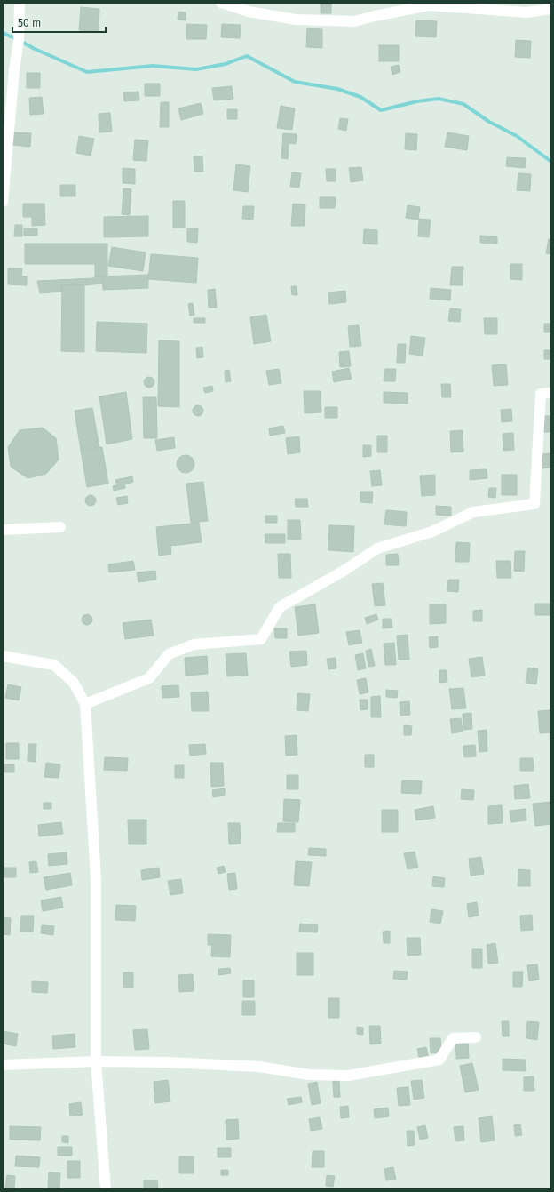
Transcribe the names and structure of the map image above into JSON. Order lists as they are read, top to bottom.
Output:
{
  "scale_bar": "50 m"
}
